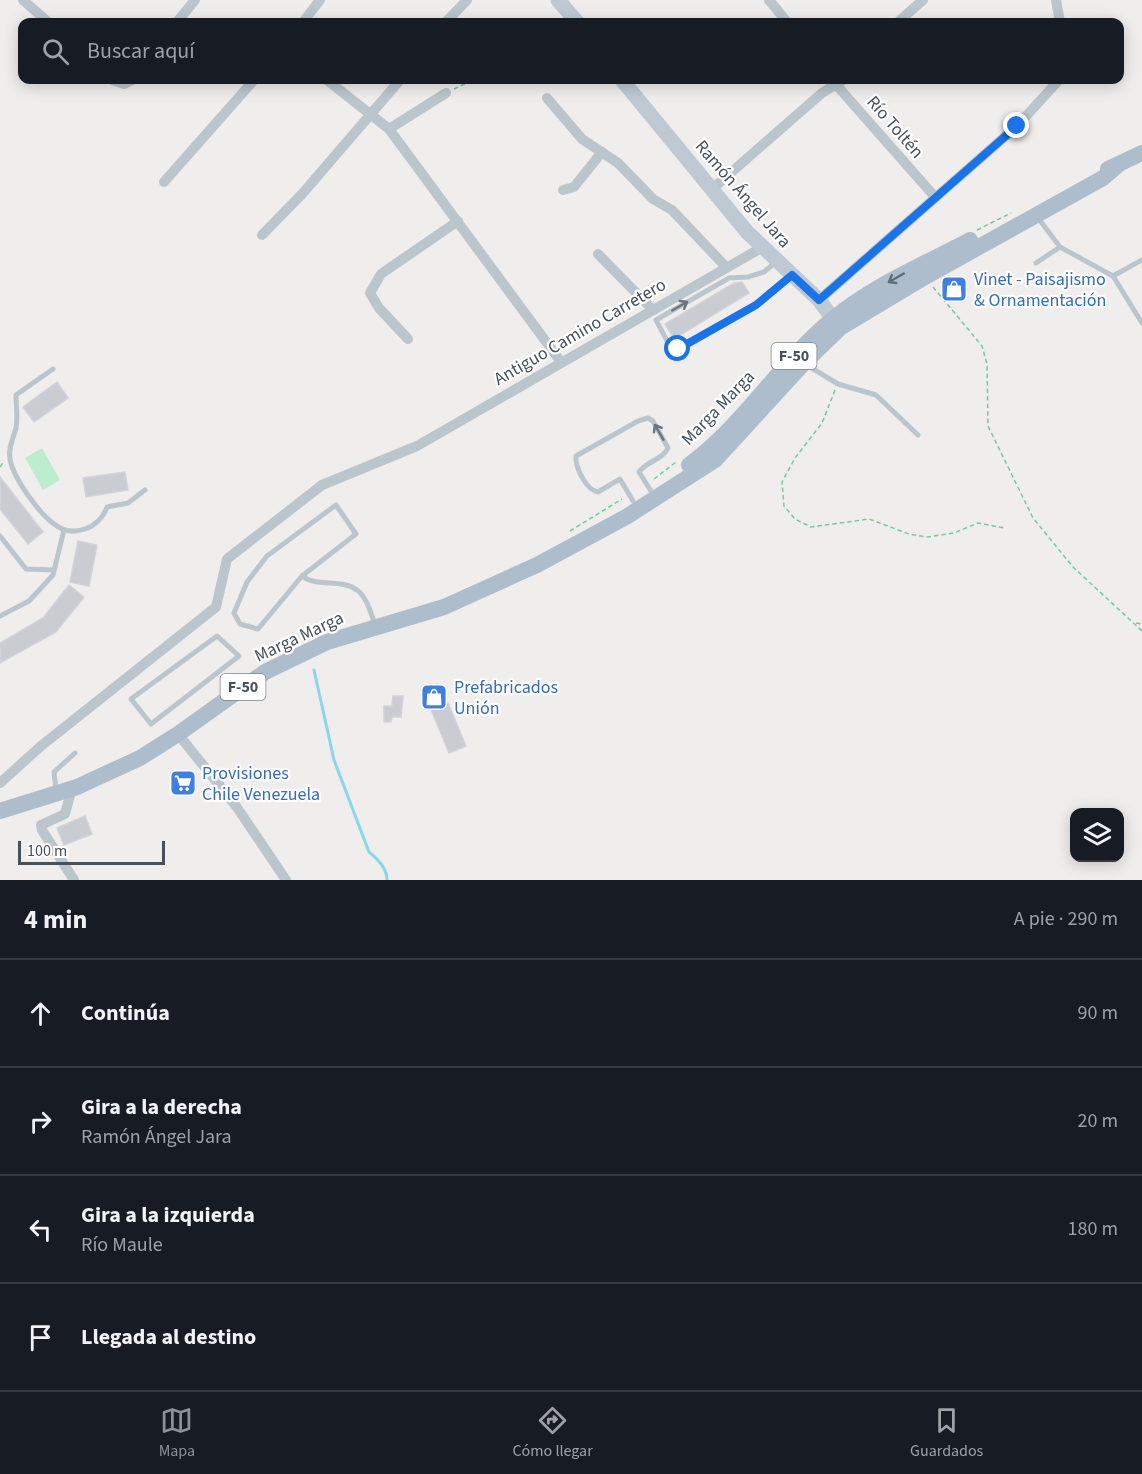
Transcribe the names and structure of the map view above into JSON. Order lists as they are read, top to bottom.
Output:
{
  "streets": {
    "main road": ["Ramón Ángel Jara", "F-50", "Marga Marga"],
    "street": ["Río Toltén", "Antiguo Camino Carretero"]
  },
  "crossings": [
    ["Ramón Ángel Jara", "Antiguo Camino Carretero"],
    ["Ramón Ángel Jara", "Marga Marga"]
  ],
  "places": {
    "shop": ["Vinet - Paisajismo & Ornamentación", "Prefabricados Unión"],
    "supermarket": ["Provisiones Chile Venezuela"]
  },
  "scale_bar": "100 m",
  "page": {
    "search": "Buscar aquí",
    "scale": "100 m",
    "heading": ["4 min", "A pie · 290 m"],
    "list": [
      ["Continúa", "90 m"],
      ["Gira a la derecha", "Ramón Ángel Jara", "20 m"],
      ["Gira a la izquierda", "Río Maule", "180 m"],
      "Llegada al destino"
    ],
    "nav": ["Mapa", "Cómo llegar", "Guardados"]
  }
}
